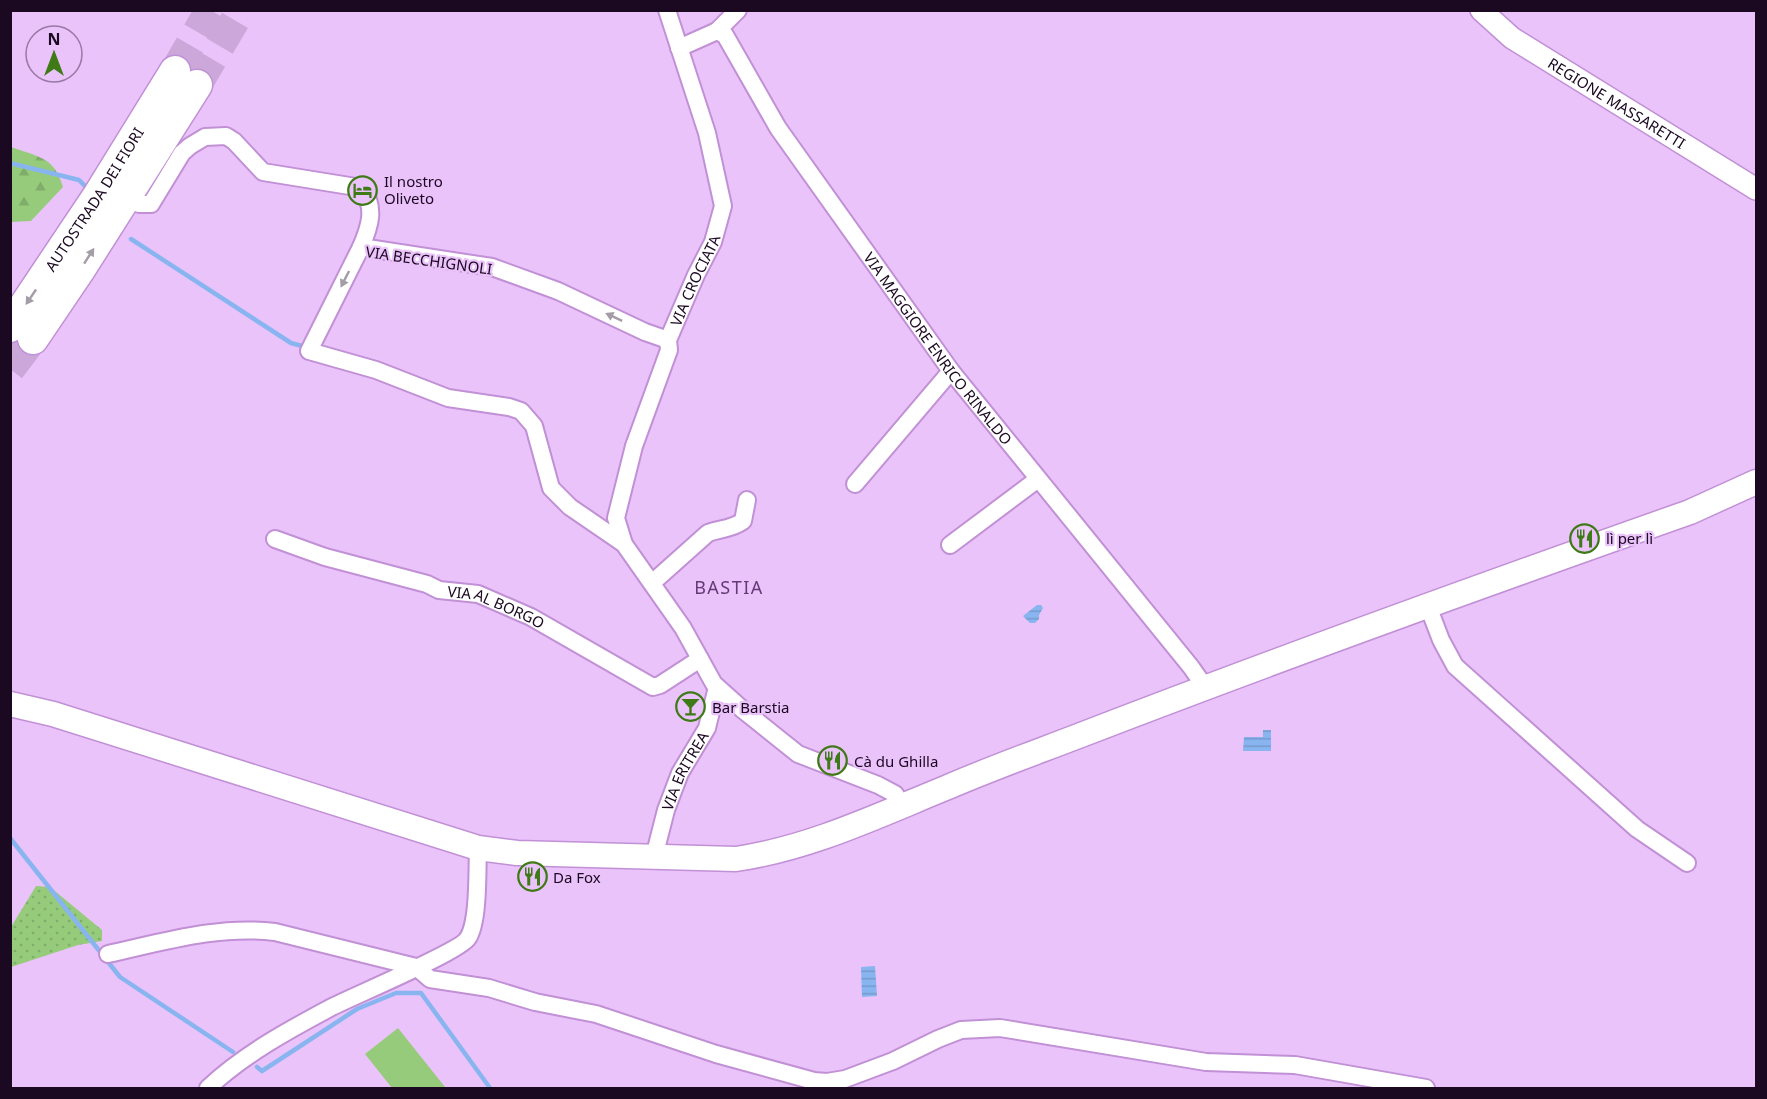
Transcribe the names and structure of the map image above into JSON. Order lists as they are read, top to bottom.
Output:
{
  "streets": {
    "highway": ["AUTOSTRADA DEI FIORI"],
    "street": [
      "REGIONE MASSARETTI",
      "VIA BECCHIGNOLI",
      "VIA CROCIATA",
      "VIA MAGGIORE ENRICO RINALDO",
      "VIA AL BORGO",
      "VIA ERITREA"
    ]
  },
  "crossings": [
    ["VIA BECCHIGNOLI", "VIA CROCIATA"]
  ],
  "districts": ["BASTIA"],
  "places": {
    "hotel": ["Il nostro Oliveto"],
    "restaurant": ["lì per lì", "Cà du Ghilla", "Da Fox"],
    "bar": ["Bar Barstia"]
  },
  "north": "top"
}
